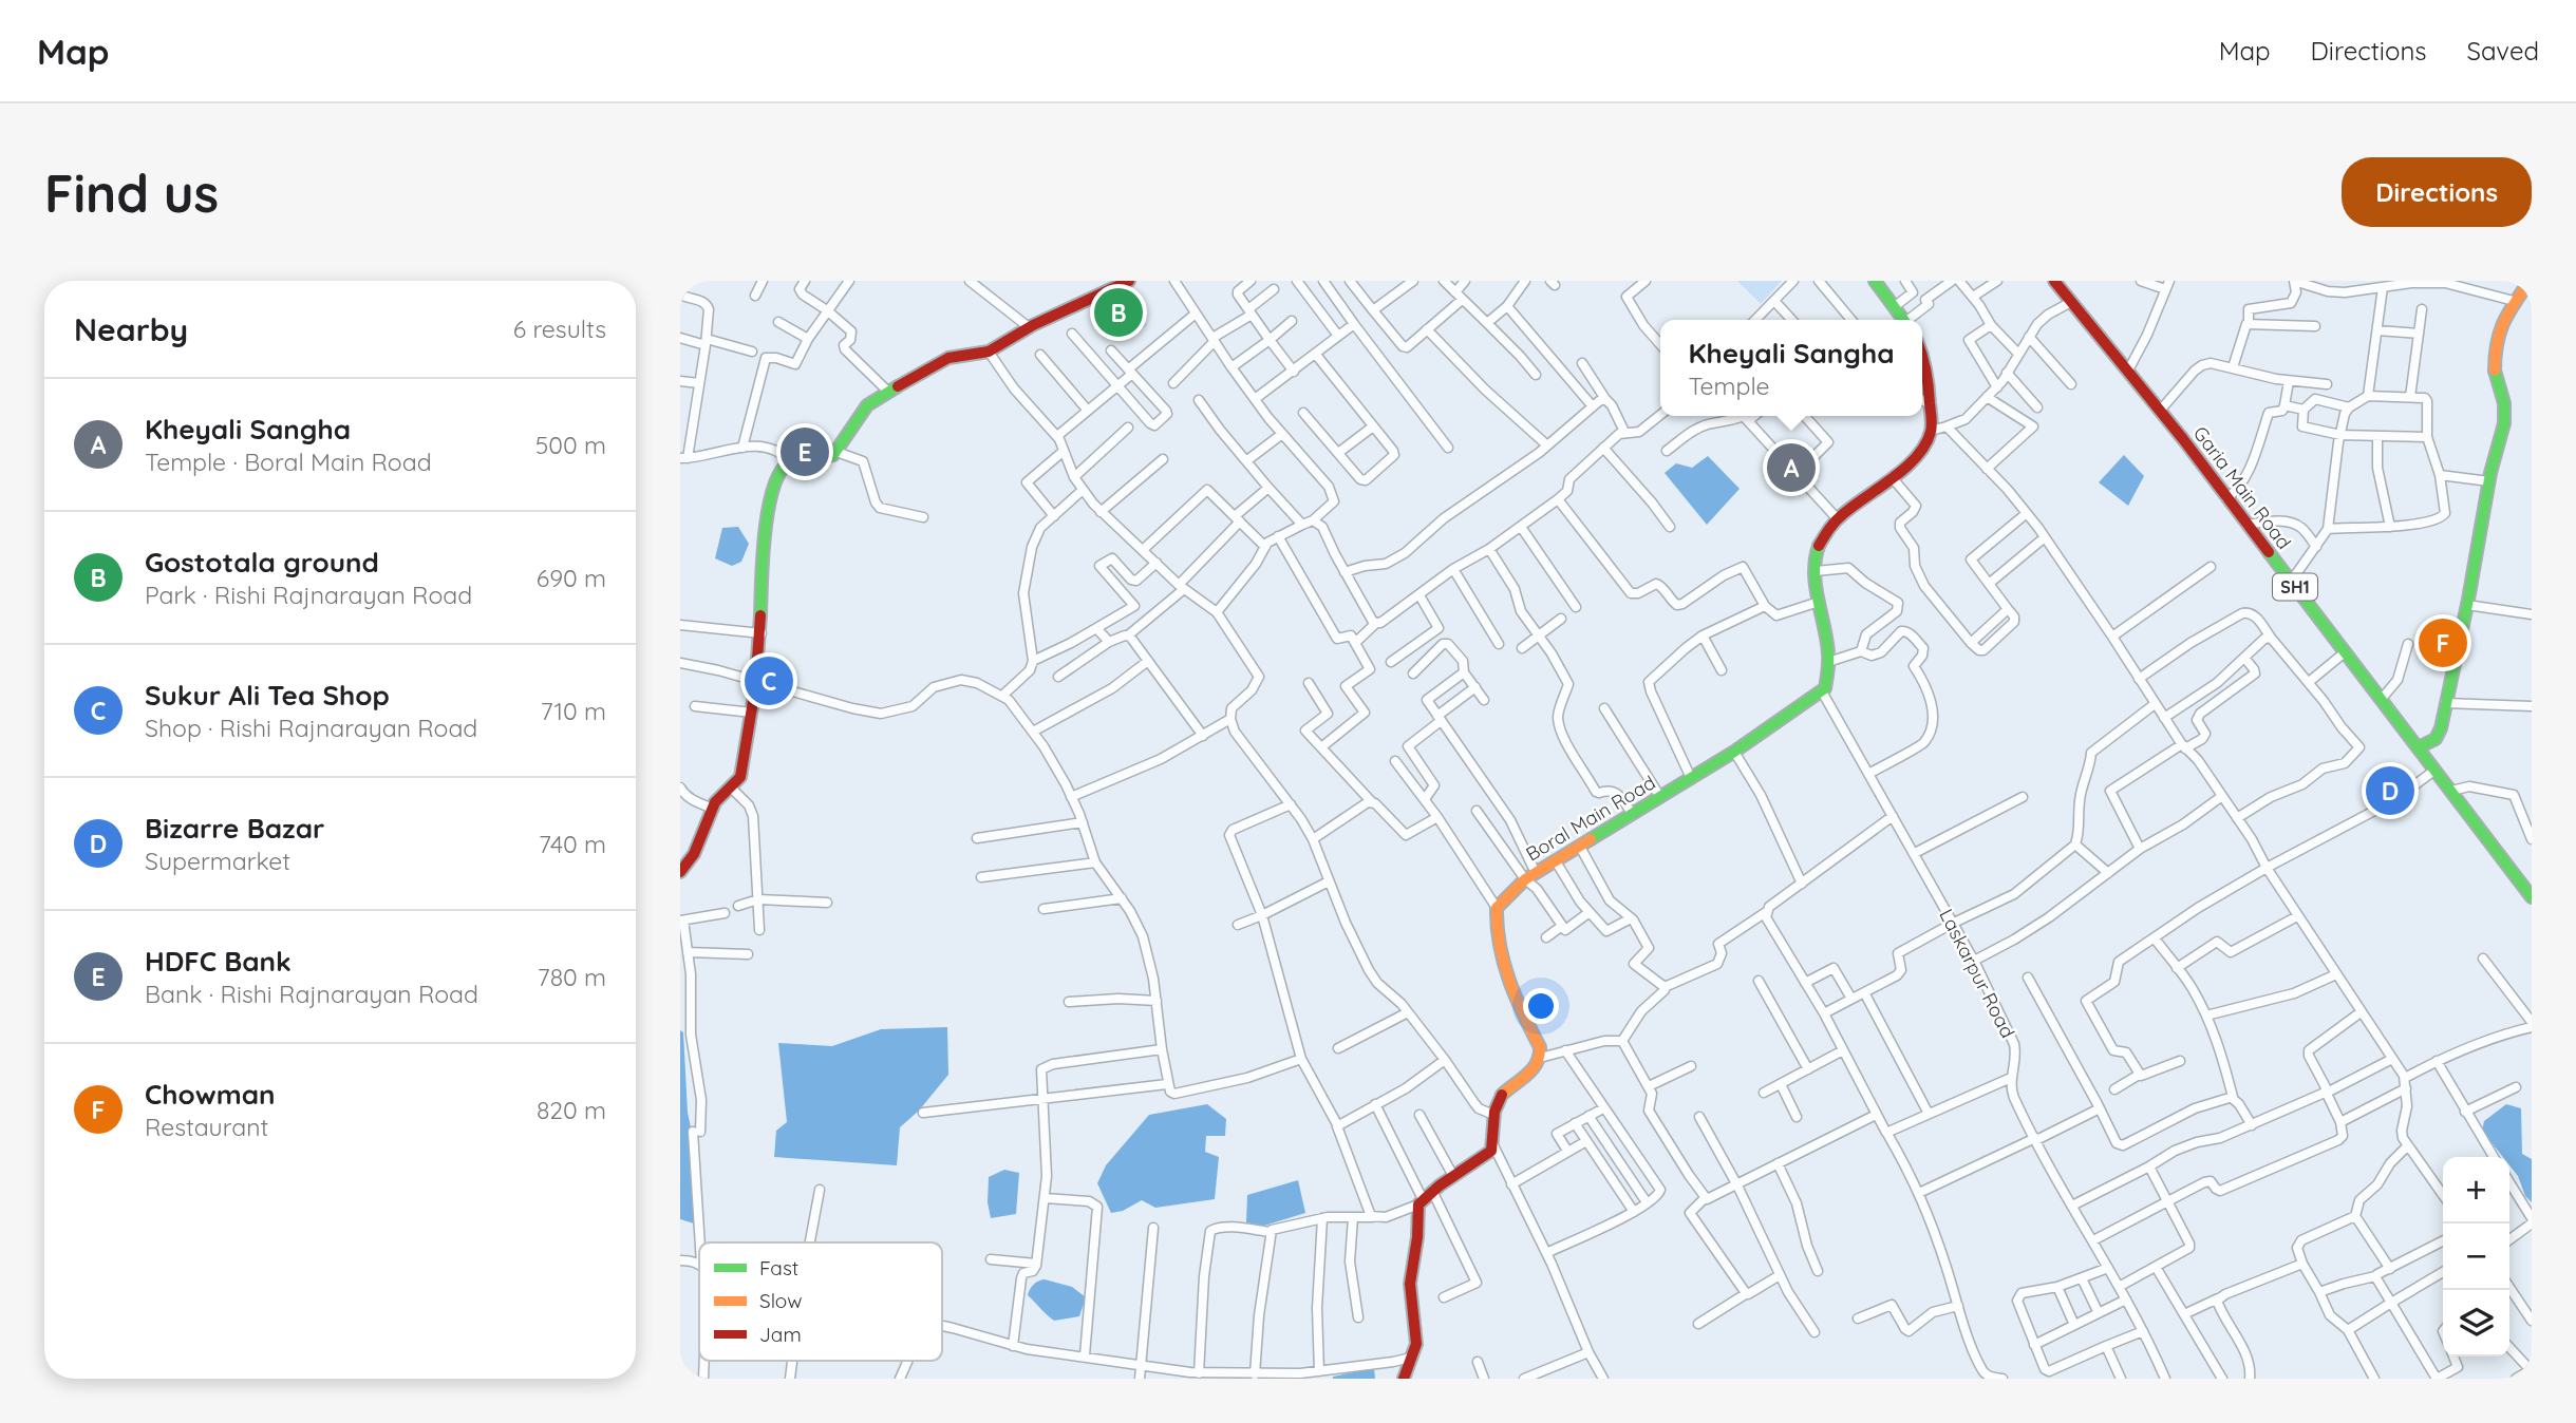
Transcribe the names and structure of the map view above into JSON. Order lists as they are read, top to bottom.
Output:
{
  "streets": {
    "main road": ["Garia Main Road", "SH1", "Boral Main Road"],
    "street": ["Laskarpur Road"]
  },
  "crossings": [
    ["Boral Main Road", "Laskarpur Road"]
  ],
  "legend": ["Fast", "Slow", "Jam"],
  "page": {
    "header": "Map",
    "nav": ["Map", "Directions", "Saved"],
    "buttons": "Directions",
    "title": "Find us",
    "heading": ["Nearby", "6 results"],
    "pins": [
      "B",
      "E",
      "A",
      "F",
      "C",
      "D"
    ],
    "popup": ["Kheyali Sangha", "Temple"],
    "list": [
      {
        "mark": "A",
        "name": "Kheyali Sangha",
        "note": "Temple · Boral Main Road",
        "value": "500 m"
      },
      {
        "mark": "B",
        "name": "Gostotala ground",
        "note": "Park · Rishi Rajnarayan Road",
        "value": "690 m"
      },
      {
        "mark": "C",
        "name": "Sukur Ali Tea Shop",
        "note": "Shop · Rishi Rajnarayan Road",
        "value": "710 m"
      },
      {
        "mark": "D",
        "name": "Bizarre Bazar",
        "note": "Supermarket",
        "value": "740 m"
      },
      {
        "mark": "E",
        "name": "HDFC Bank",
        "note": "Bank · Rishi Rajnarayan Road",
        "value": "780 m"
      },
      {
        "mark": "F",
        "name": "Chowman",
        "note": "Restaurant",
        "value": "820 m"
      }
    ],
    "map_buttons": ["+", "−"]
  }
}
